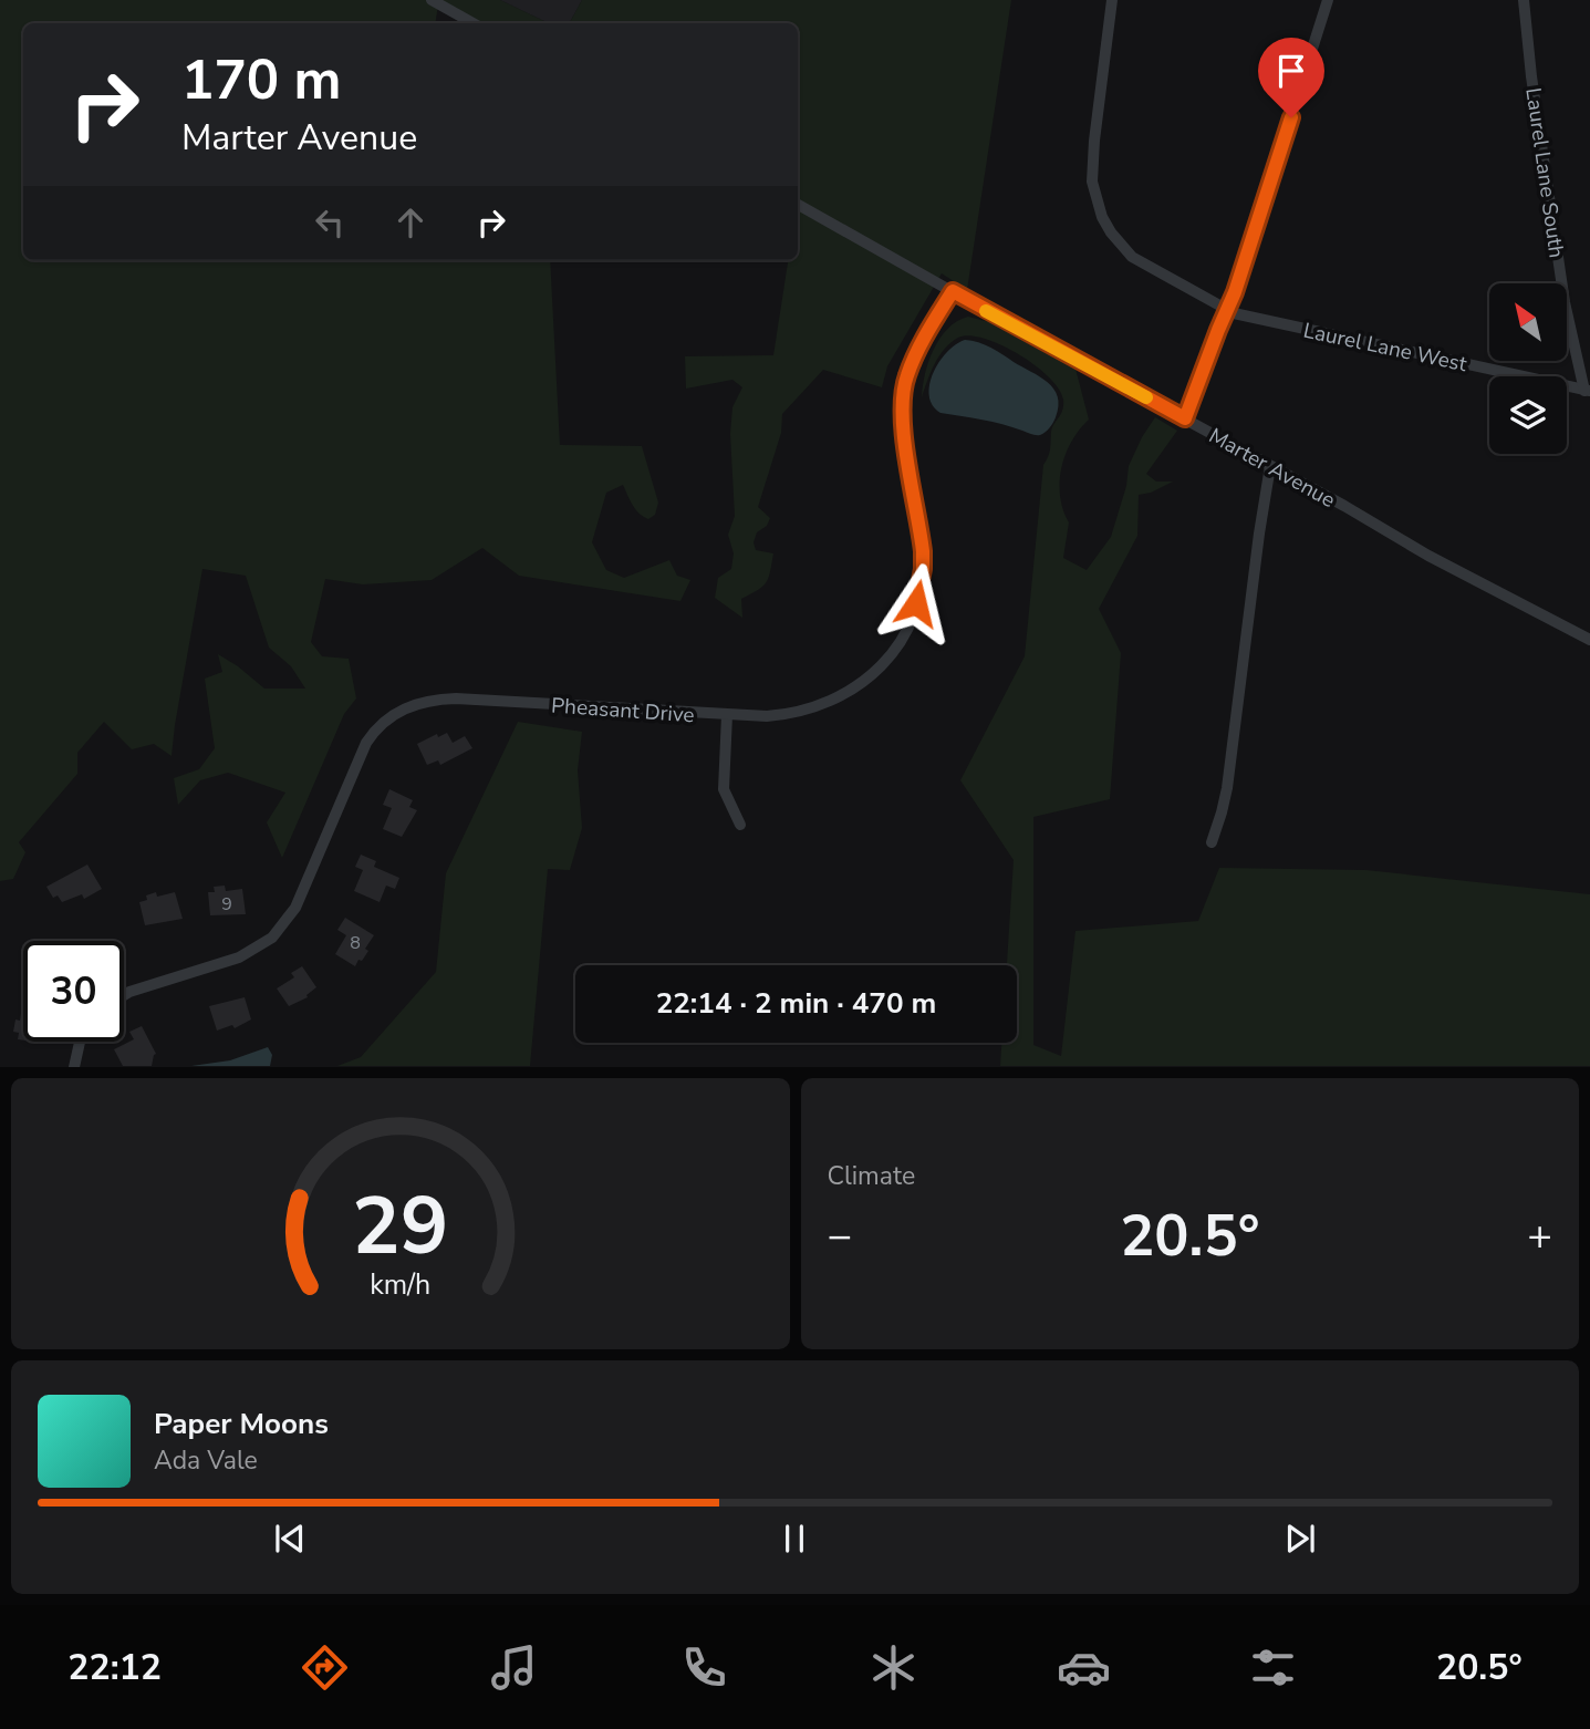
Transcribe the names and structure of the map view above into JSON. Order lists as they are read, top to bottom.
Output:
{
  "streets": {
    "street": [
      "Laurel Lane South",
      "Laurel Lane West",
      "Marter Avenue",
      "Pheasant Drive"
    ]
  },
  "crossings": [
    ["Laurel Lane South", "Laurel Lane West"],
    ["Marter Avenue", "Pheasant Drive"]
  ],
  "house_numbers": ["9", "8"],
  "north": "top left",
  "page": {
    "turn": ["170 m", "Marter Avenue"],
    "limit": "30",
    "trip": "22:14 · 2 min · 470 m",
    "tile": "Climate",
    "heat": ["−", "20.5°", "+"],
    "song": ["Paper Moons", "Ada Vale"],
    "tabs": ["22:12", "20.5°"],
    "gauge": ["29", "km/h"]
  }
}
